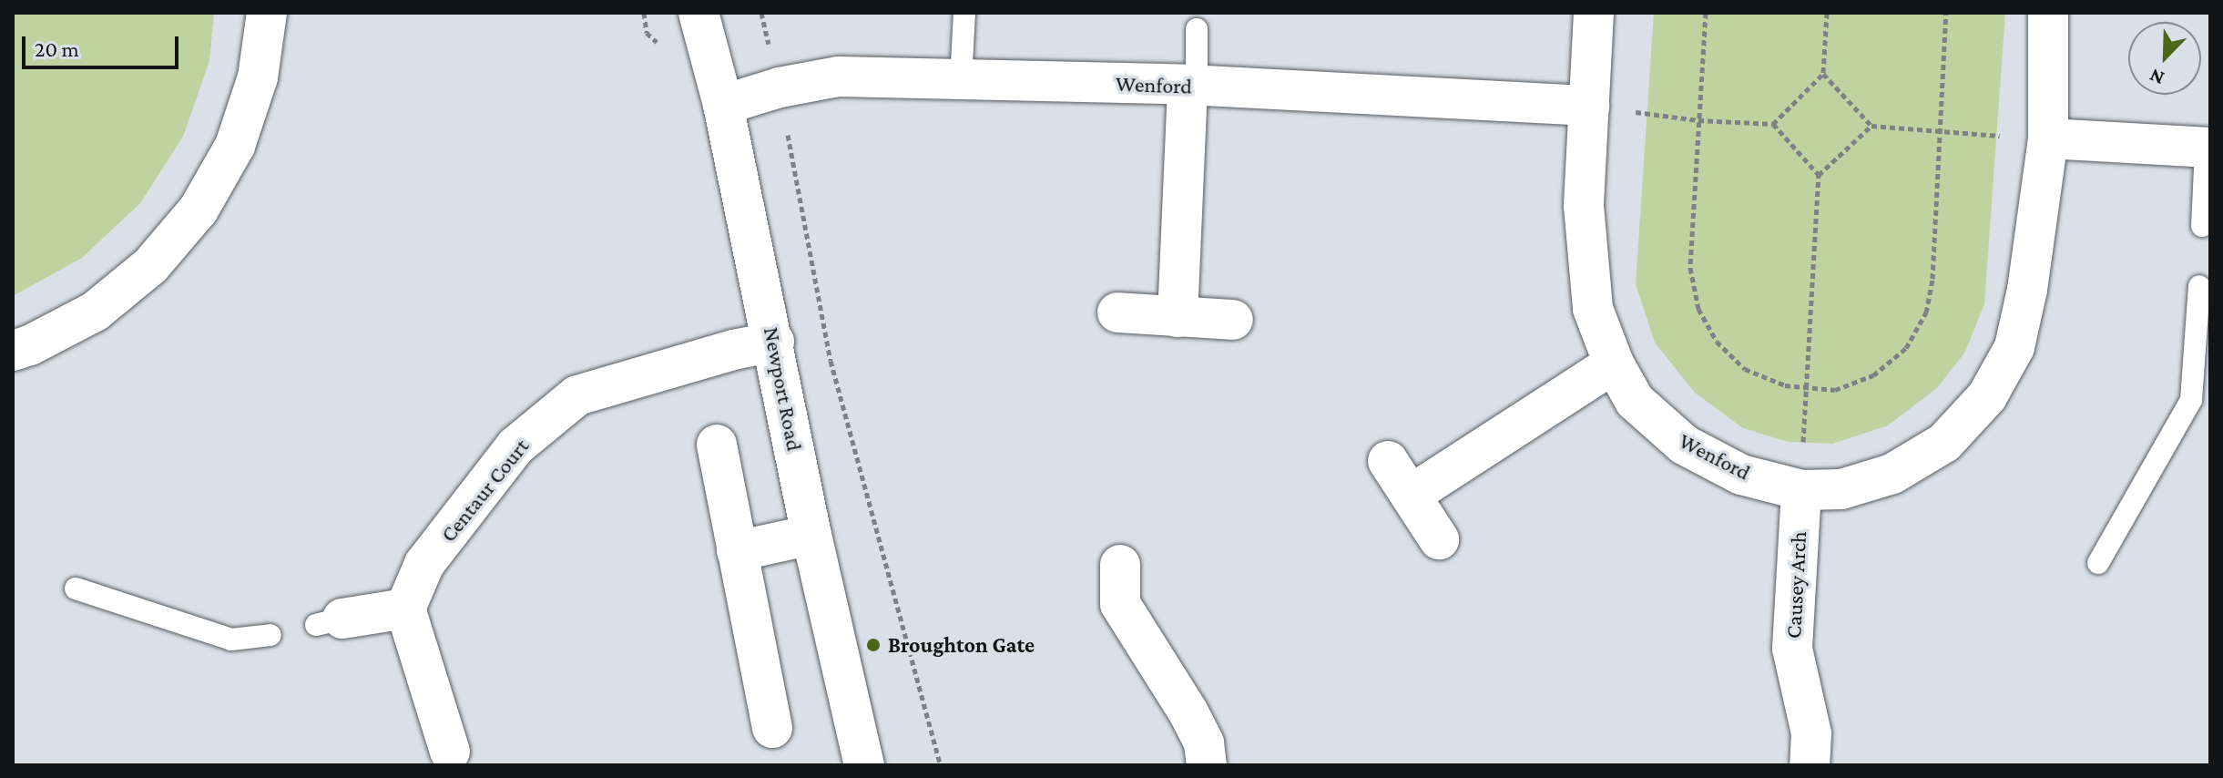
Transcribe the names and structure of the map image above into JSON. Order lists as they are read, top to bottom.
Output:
{
  "streets": {
    "street": [
      "Wenford",
      "Newport Road",
      "Centaur Court",
      "Causey Arch"
    ]
  },
  "crossings": [
    ["Wenford", "Newport Road"],
    ["Wenford", "Causey Arch"],
    ["Newport Road", "Centaur Court"]
  ],
  "places": ["Broughton Gate"],
  "scale_bar": "20 m",
  "north": "bottom left"
}
